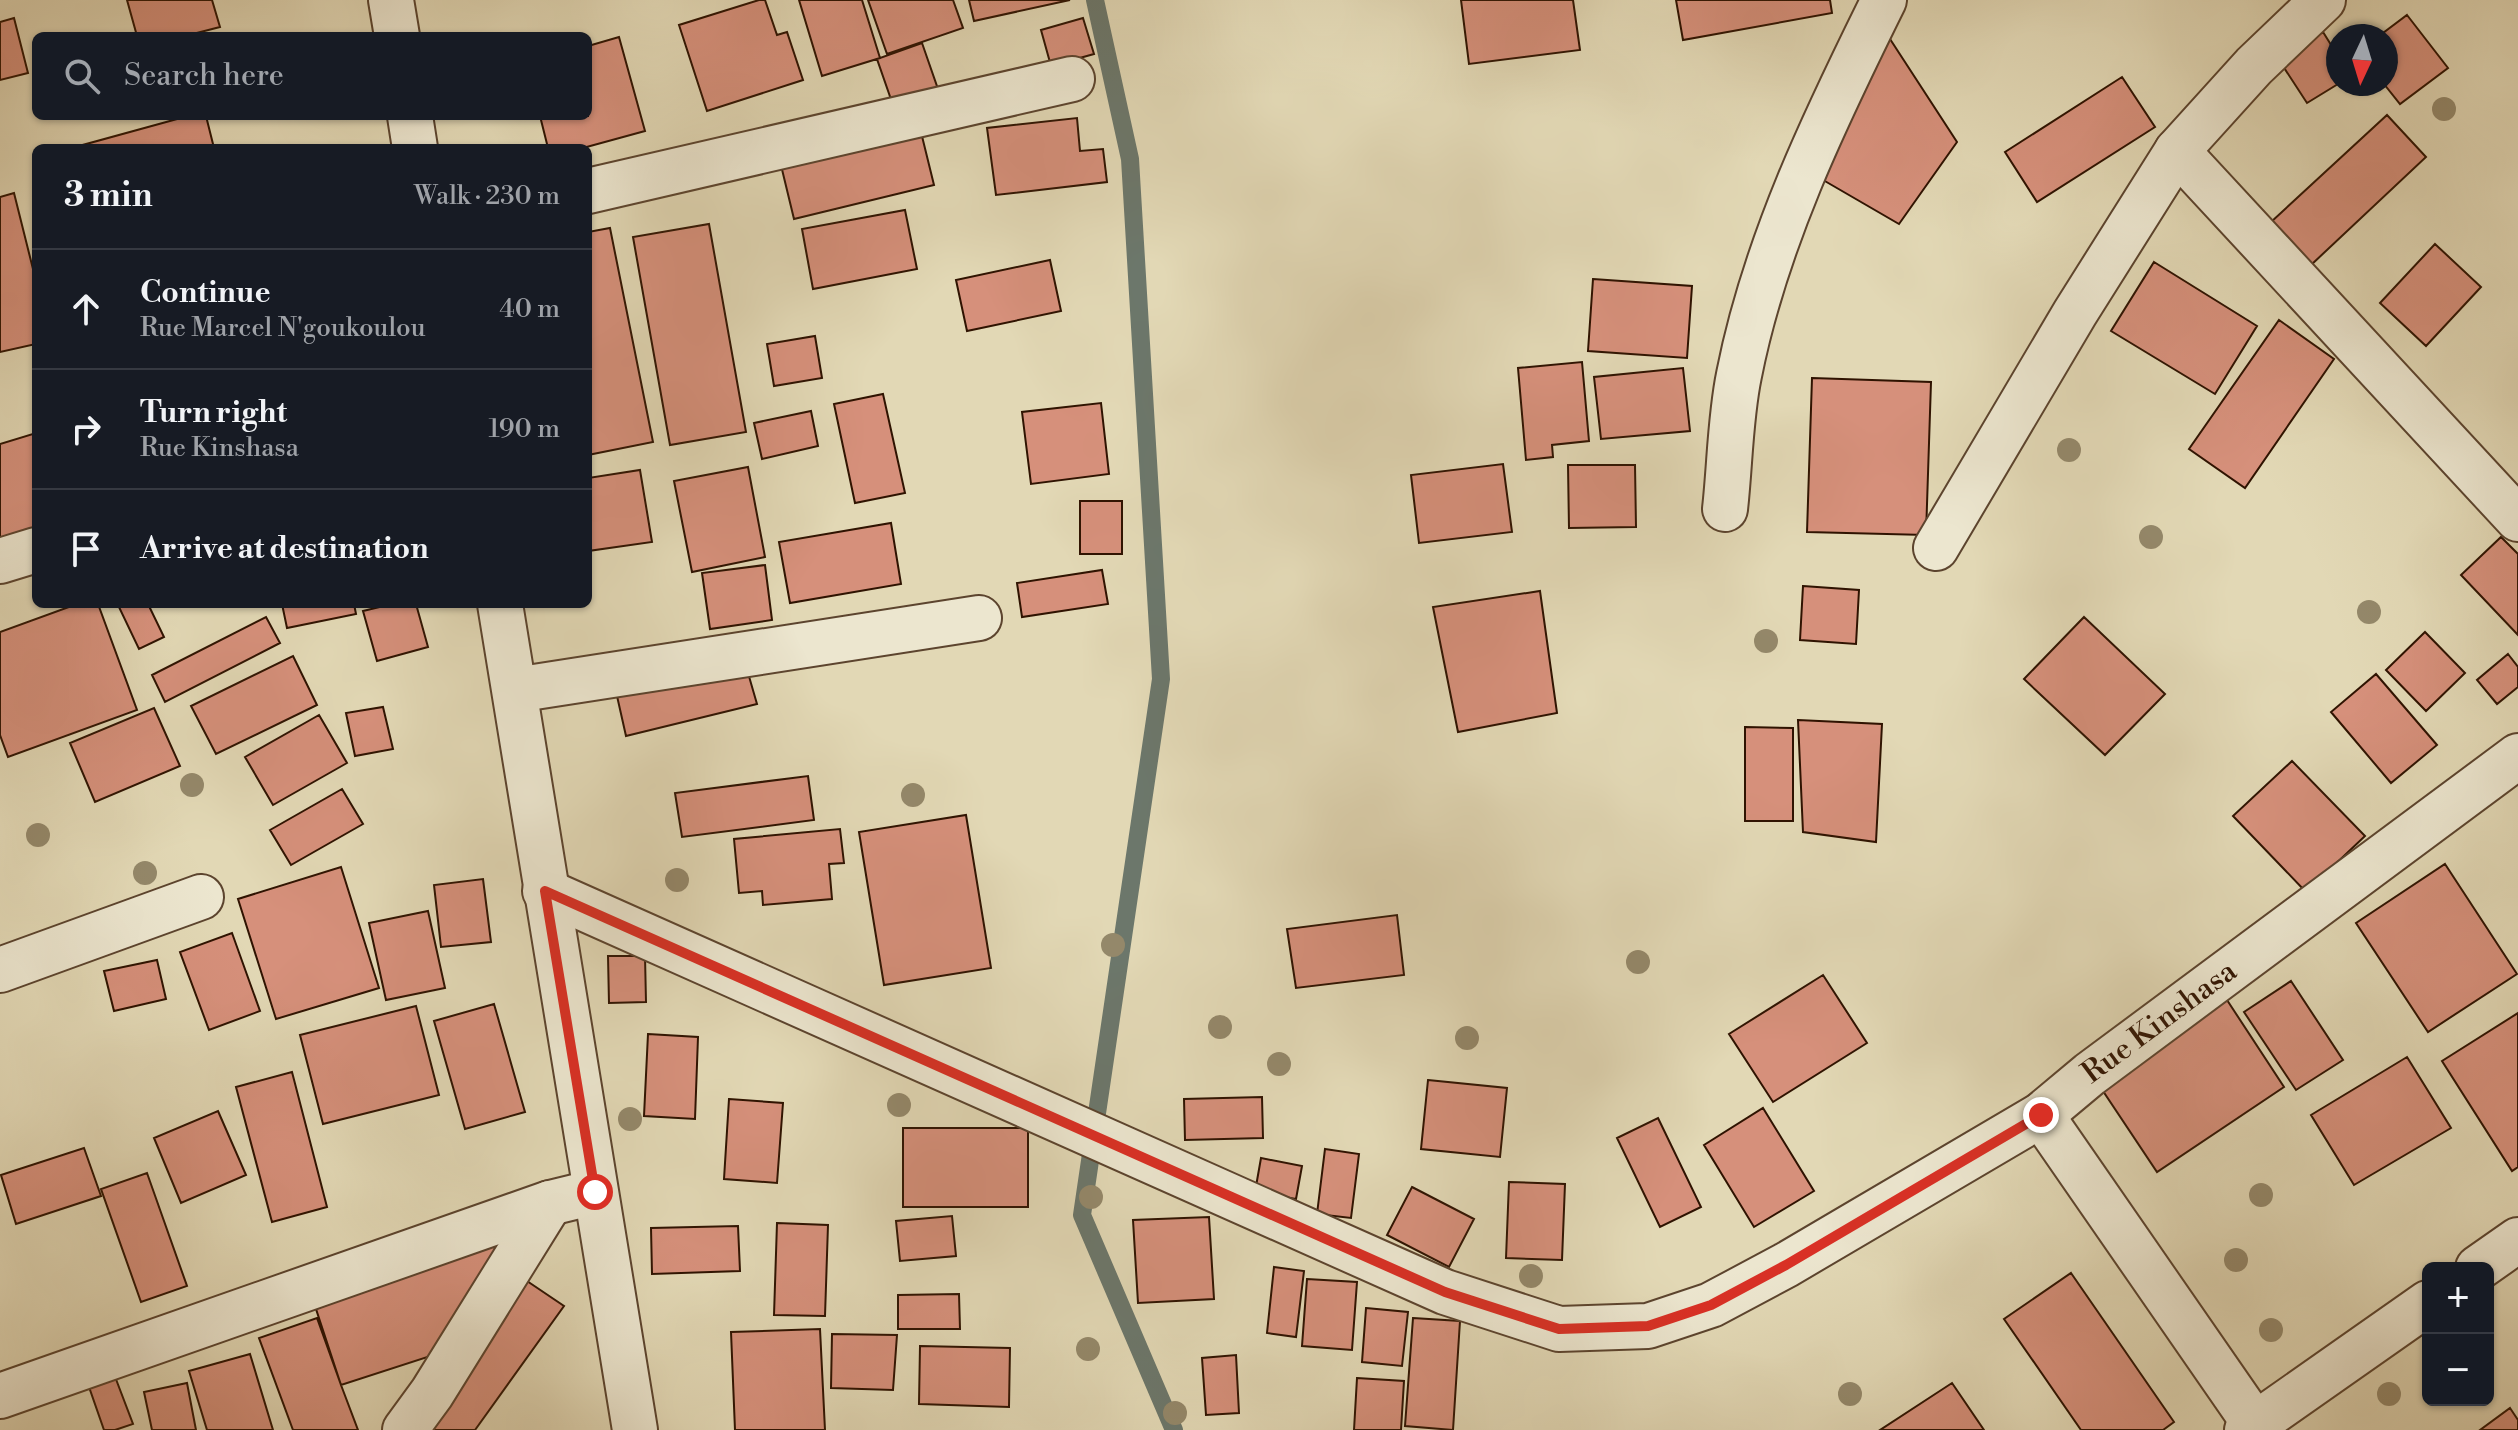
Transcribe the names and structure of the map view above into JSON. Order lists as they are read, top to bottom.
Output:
{
  "streets": {
    "street": ["Rue Kinshasa"]
  },
  "north": "bottom",
  "page": {
    "search": "Search here",
    "heading": ["3 min", "Walk · 230 m"],
    "list": [
      ["Continue", "Rue Marcel N'goukoulou", "40 m"],
      ["Turn right", "Rue Kinshasa", "190 m"],
      "Arrive at destination"
    ],
    "map_buttons": ["+", "−"]
  }
}
